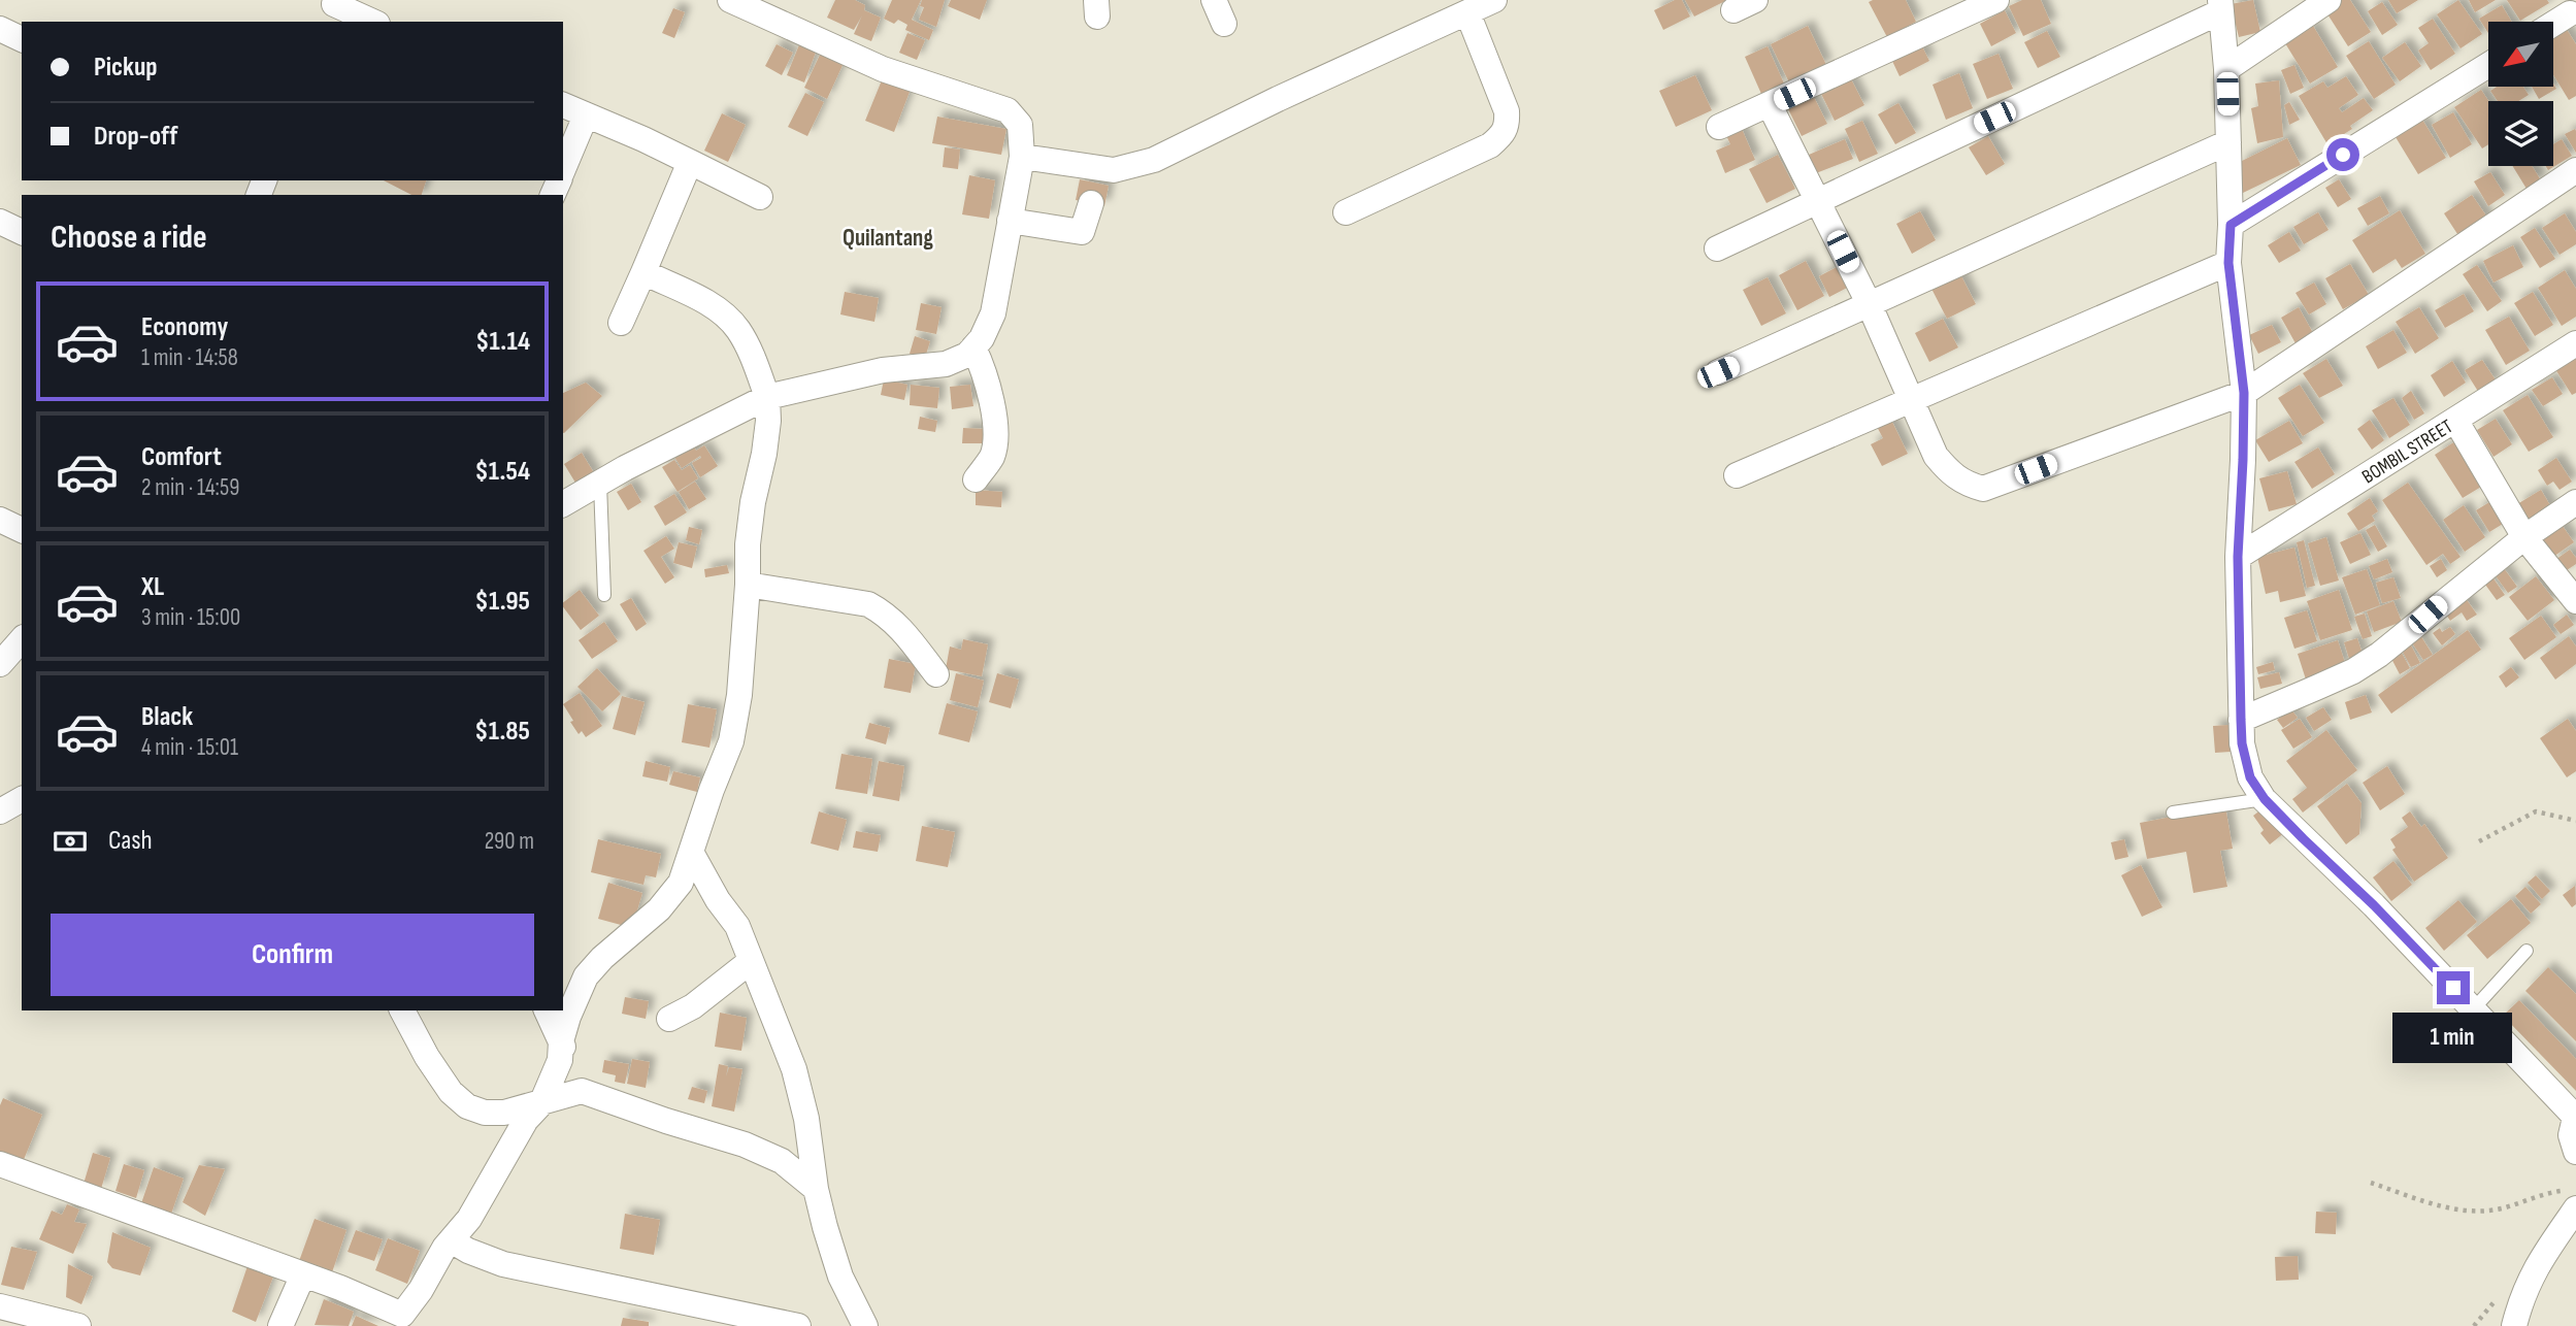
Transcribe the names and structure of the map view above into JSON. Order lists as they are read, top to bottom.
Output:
{
  "streets": {
    "street": ["BOMBIL STREET"]
  },
  "districts": ["Quilantang"],
  "north": "bottom left",
  "page": {
    "banner": ["Pickup", "Drop-off"],
    "heading": "Choose a ride",
    "list": [
      {
        "name": "Economy",
        "note": "1 min · 14:58",
        "value": "$1.14"
      },
      {
        "name": "Comfort",
        "note": "2 min · 14:59",
        "value": "$1.54"
      },
      {
        "name": "XL",
        "note": "3 min · 15:00",
        "value": "$1.95"
      },
      {
        "name": "Black",
        "note": "4 min · 15:01",
        "value": "$1.85"
      }
    ],
    "pay": ["Cash", "290 m"],
    "buttons": "Confirm",
    "bubble": "1 min"
  }
}
